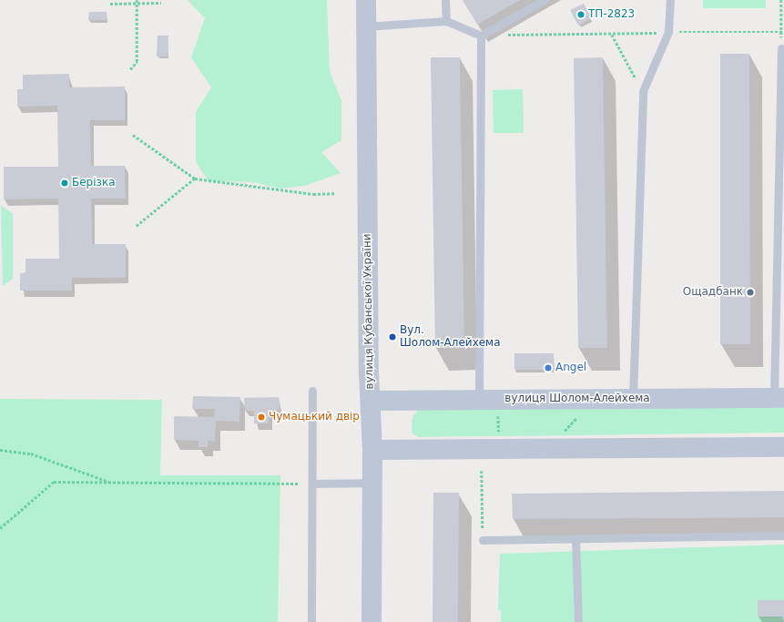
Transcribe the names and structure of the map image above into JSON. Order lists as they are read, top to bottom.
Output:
{
  "streets": {
    "street": ["вулиця Кубанської України", "вулиця Шолом-Алейхема"]
  },
  "crossings": [
    ["вулиця Кубанської України", "вулиця Шолом-Алейхема"]
  ],
  "places": [
    "ТП-2823",
    "Берізка",
    "Ощадбанк",
    "Вул. Шолом-Алейхема",
    "Angel",
    "Чумацький двір"
  ]
}
